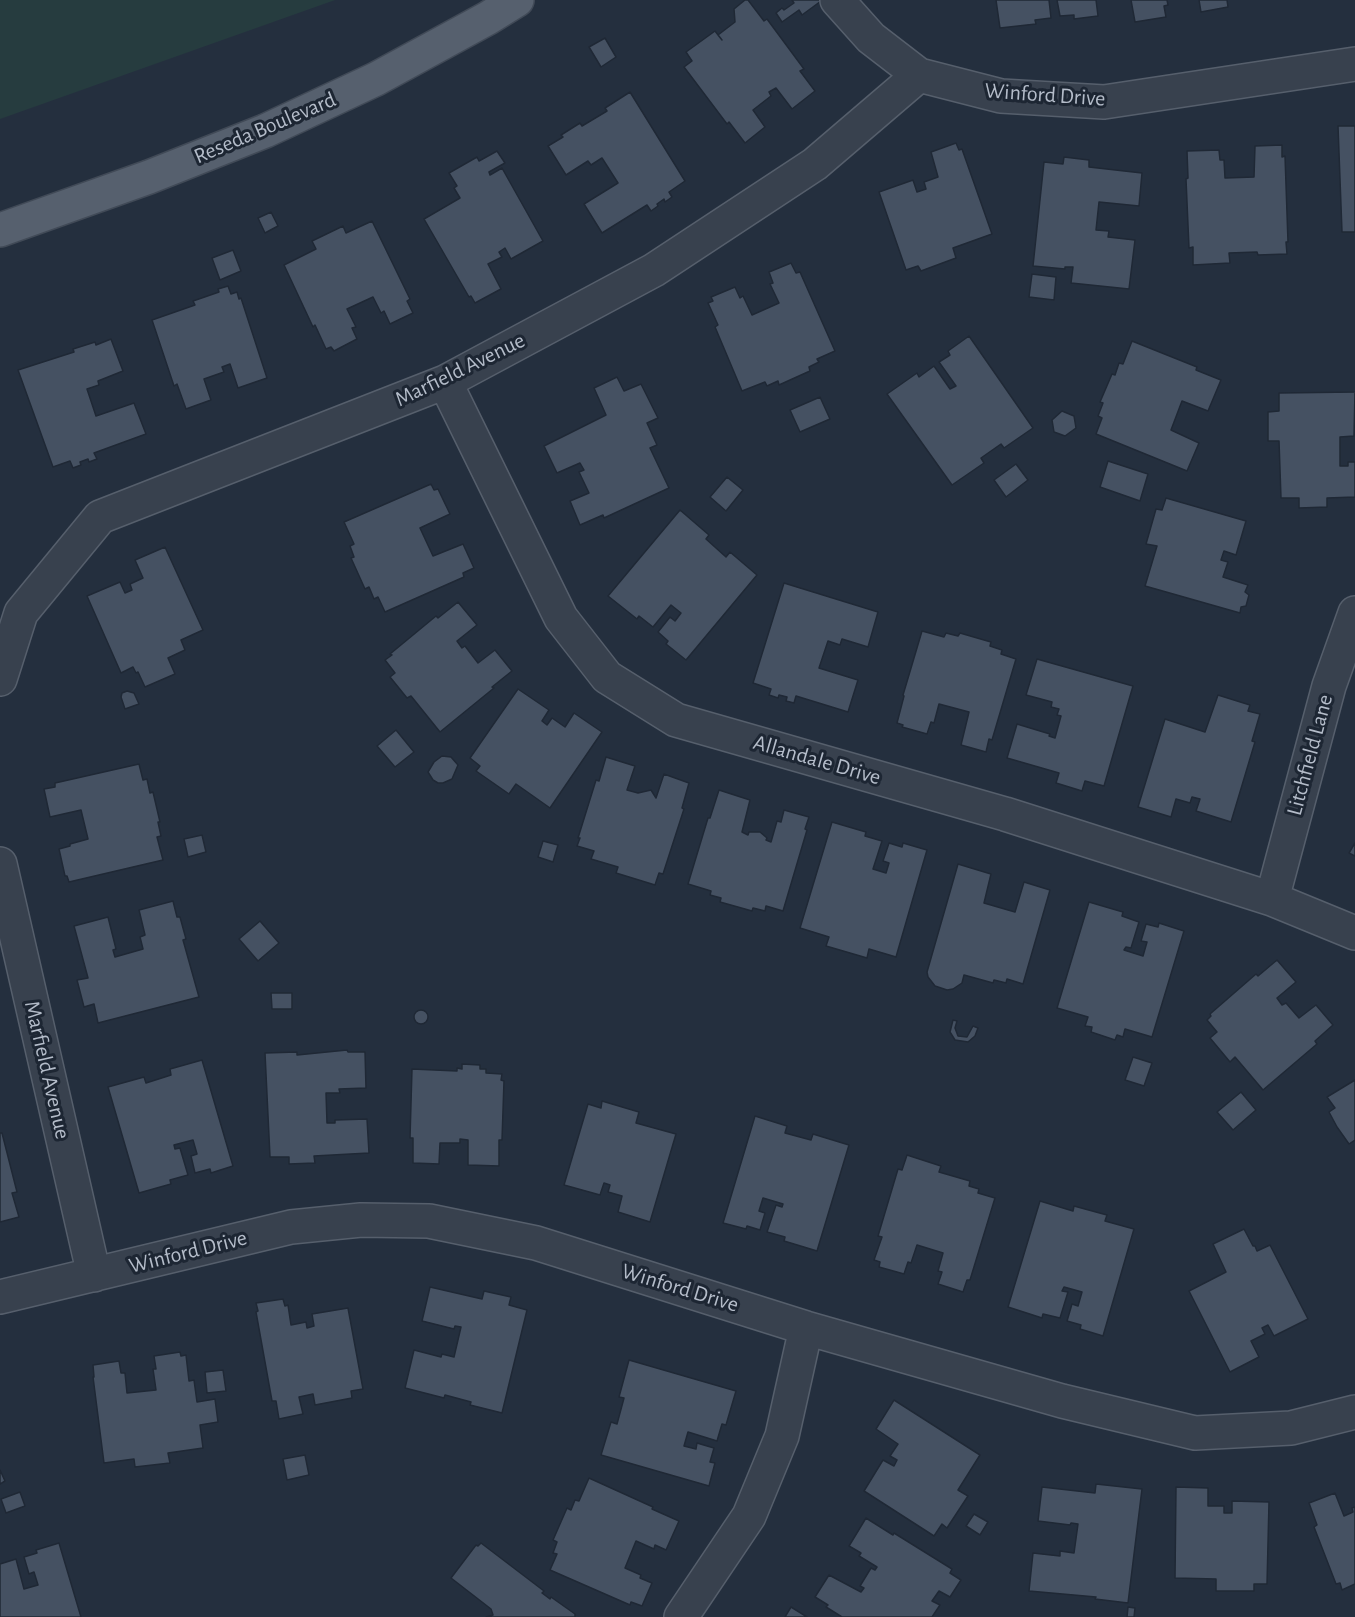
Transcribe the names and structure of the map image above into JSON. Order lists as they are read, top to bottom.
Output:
{
  "streets": {
    "main road": ["Reseda Boulevard"],
    "street": [
      "Winford Drive",
      "Marfield Avenue",
      "Litchfield Lane",
      "Allandale Drive"
    ]
  },
  "crossings": [
    ["Winford Drive", "Marfield Avenue"],
    ["Marfield Avenue", "Allandale Drive"],
    ["Litchfield Lane", "Allandale Drive"]
  ]
}
